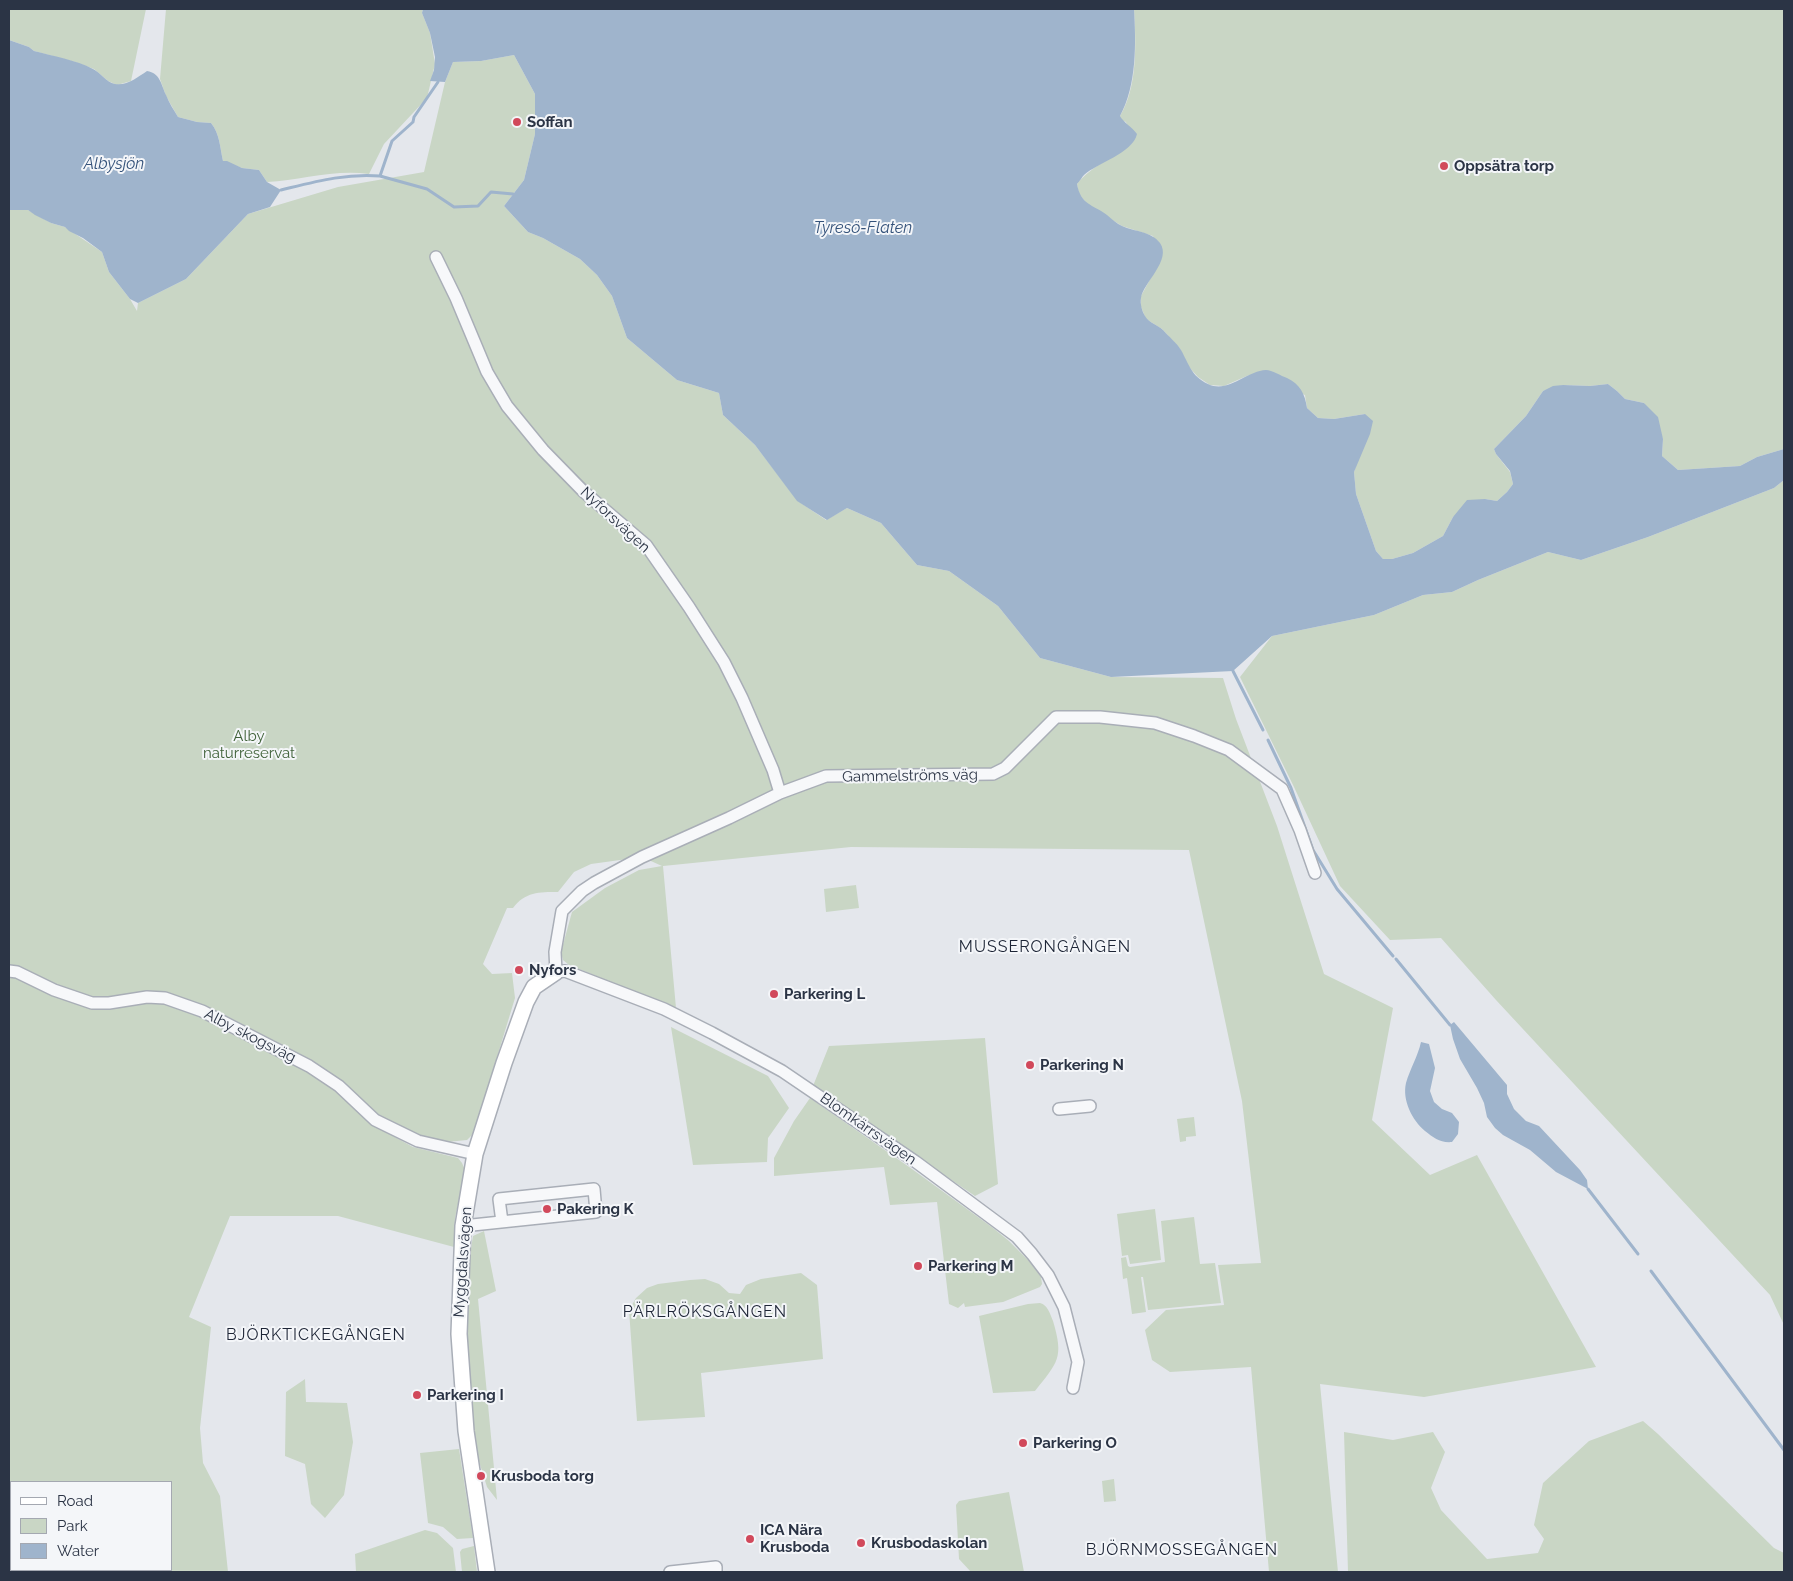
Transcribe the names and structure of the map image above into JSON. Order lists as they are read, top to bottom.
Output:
{
  "streets": {
    "street": [
      "Nyforsvägen",
      "Gammelströms väg",
      "Alby skogsväg",
      "Blomkärrsvägen",
      "Myggdalsvägen"
    ]
  },
  "crossings": [
    ["Nyforsvägen", "Gammelströms väg"],
    ["Gammelströms väg", "Blomkärrsvägen"],
    ["Gammelströms väg", "Myggdalsvägen"],
    ["Alby skogsväg", "Myggdalsvägen"],
    ["Blomkärrsvägen", "Myggdalsvägen"]
  ],
  "districts": [
    "MUSSERONGÅNGEN",
    "PÄRLRÖKSGÅNGEN",
    "BJÖRKTICKEGÅNGEN",
    "BJÖRNMOSSEGÅNGEN"
  ],
  "water": ["Albysjön", "Tyresö-Flaten"],
  "parks": ["Alby naturreservat"],
  "places": [
    "Soffan",
    "Oppsätra torp",
    "Nyfors",
    "Parkering L",
    "Parkering N",
    "Pakering K",
    "Parkering M",
    "Parkering I",
    "Parkering O",
    "Krusboda torg",
    "ICA Nära Krusboda",
    "Krusbodaskolan"
  ],
  "legend": ["Road", "Park", "Water"]
}
